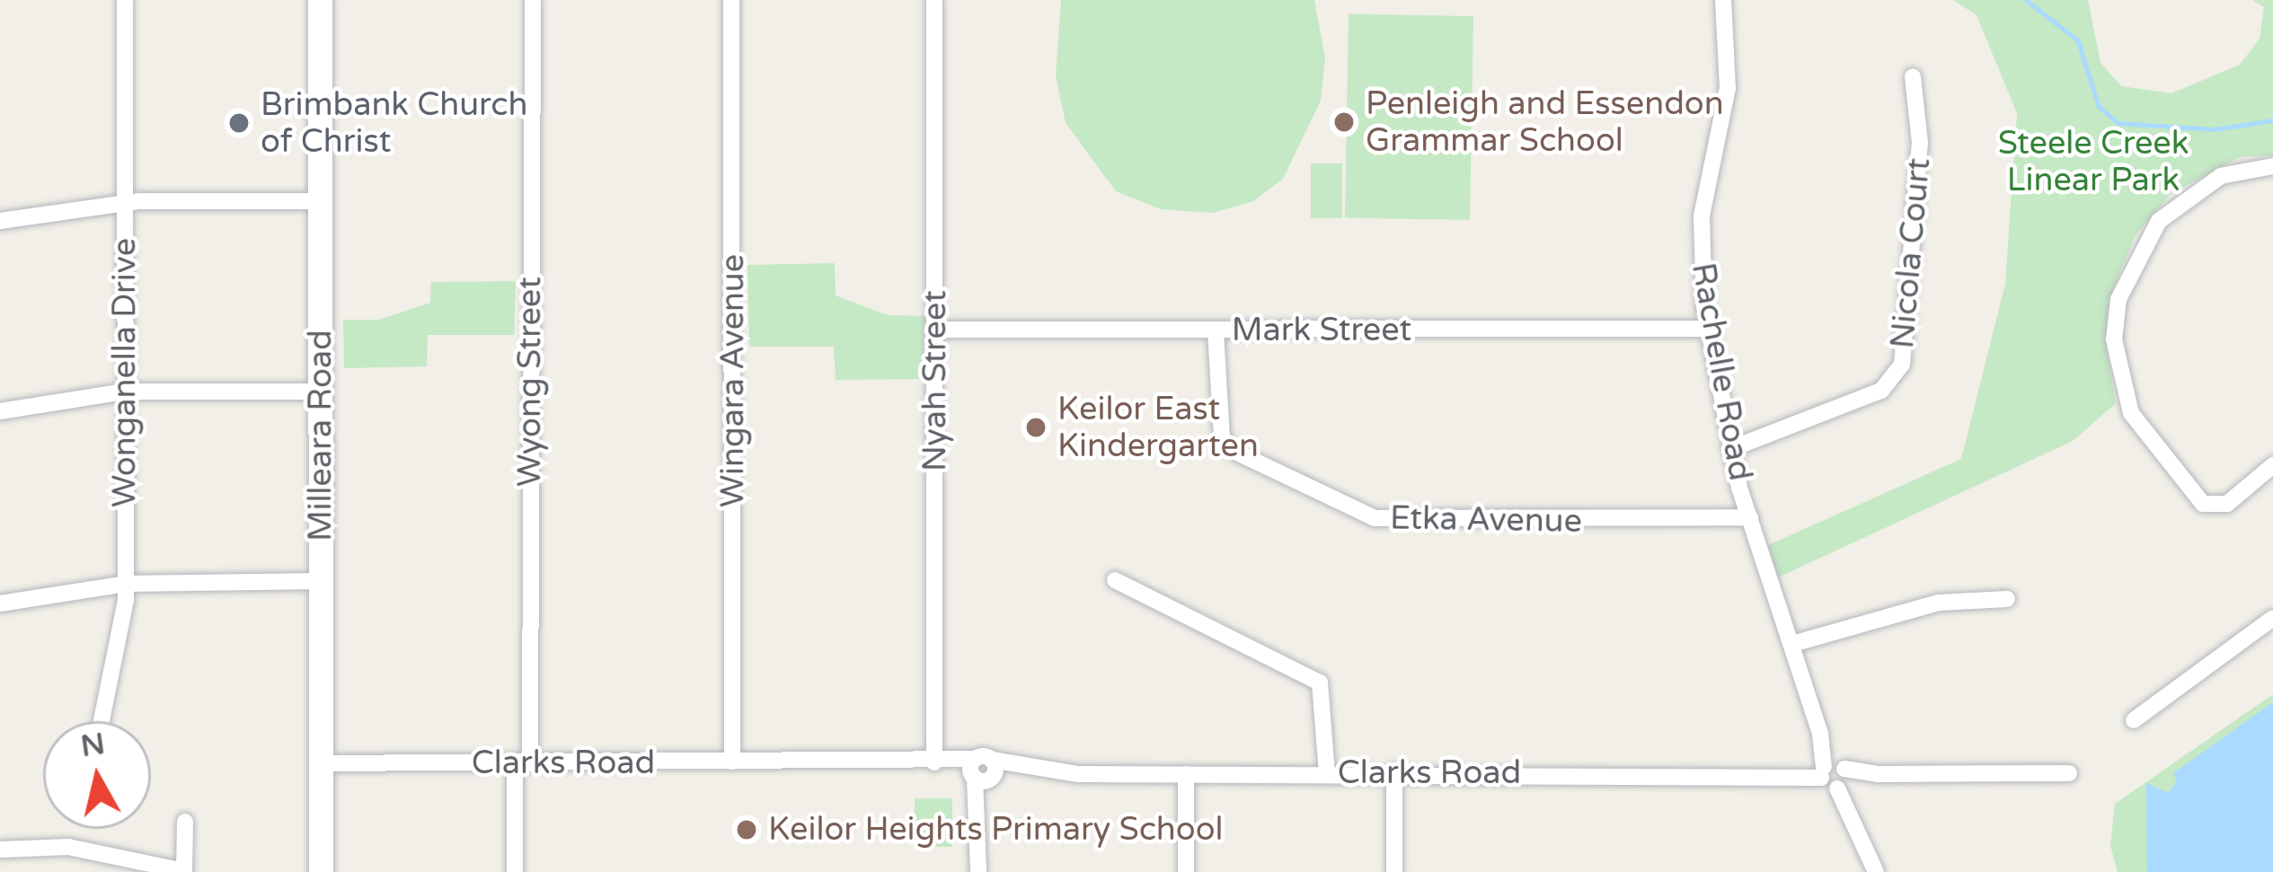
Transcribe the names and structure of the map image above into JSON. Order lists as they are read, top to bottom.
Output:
{
  "streets": {
    "main road": ["Milleara Road"],
    "street": [
      "Nicola Court",
      "Mark Street",
      "Rachelle Road",
      "Wonganella Drive",
      "Wingara Avenue",
      "Nyah Street",
      "Wyong Street",
      "Etka Avenue",
      "Clarks Road"
    ]
  },
  "crossings": [
    ["Nicola Court", "Rachelle Road"],
    ["Mark Street", "Rachelle Road"],
    ["Mark Street", "Nyah Street"],
    ["Mark Street", "Etka Avenue"],
    ["Rachelle Road", "Etka Avenue"],
    ["Rachelle Road", "Clarks Road"],
    ["Wingara Avenue", "Clarks Road"],
    ["Nyah Street", "Clarks Road"],
    ["Wyong Street", "Clarks Road"],
    ["Milleara Road", "Clarks Road"]
  ],
  "parks": ["Steele Creek Linear Park"],
  "places": [
    "Penleigh and Essendon Grammar School",
    "Brimbank Church of Christ",
    "Keilor East Kindergarten",
    "Keilor Heights Primary School"
  ],
  "north": "top"
}
